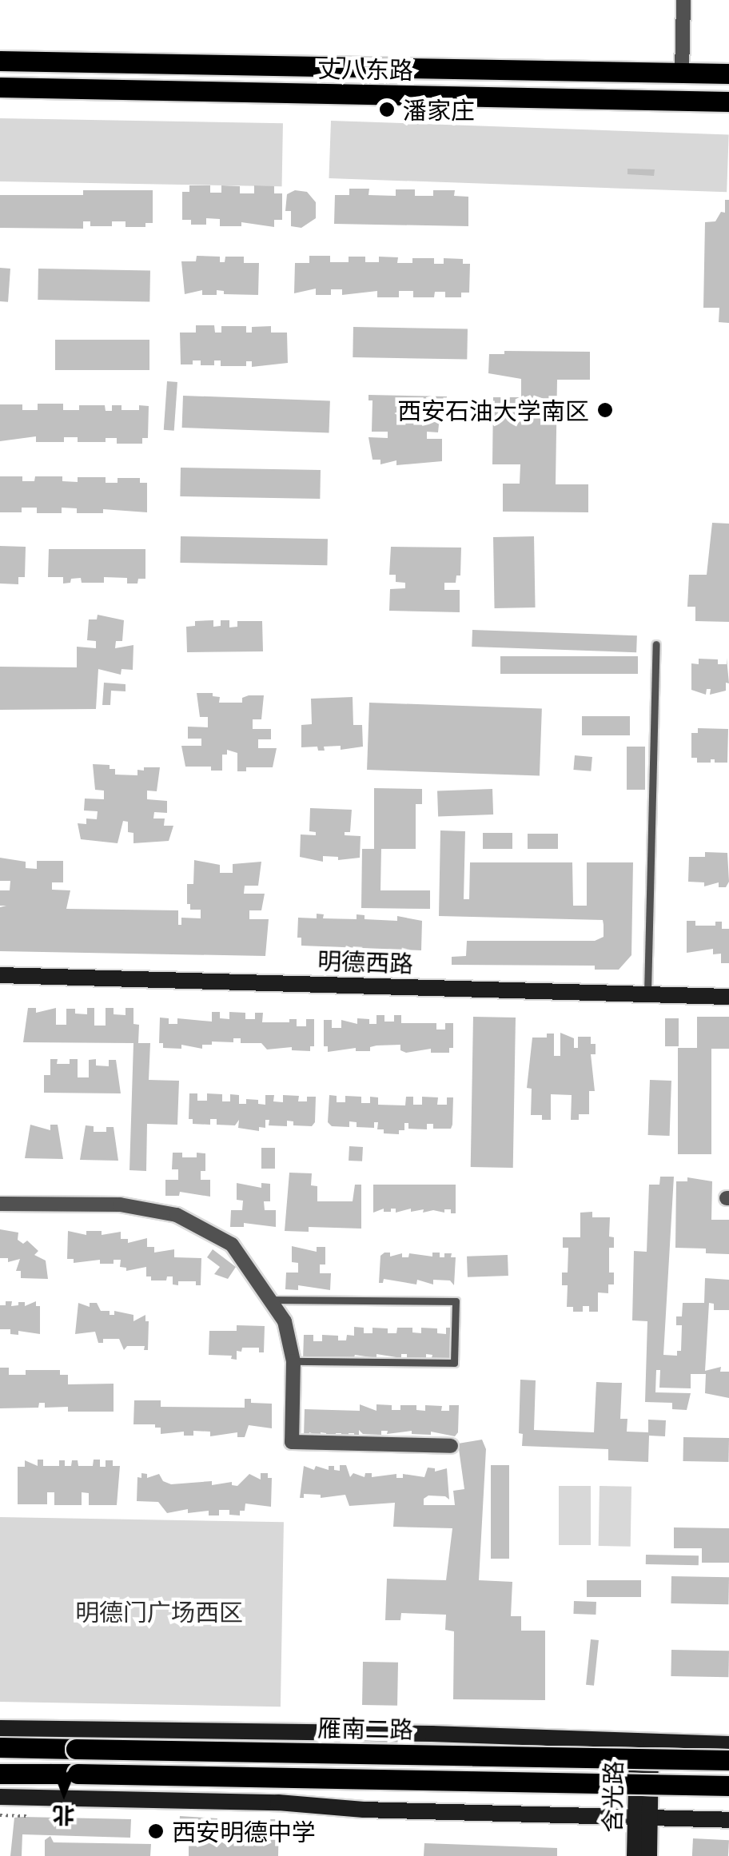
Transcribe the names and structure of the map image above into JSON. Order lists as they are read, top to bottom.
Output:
{
  "streets": {
    "main road": [
      "丈八东路",
      "明德西路",
      "雁南二路",
      "含光路"
    ]
  },
  "parks": ["明德门广场西区"],
  "places": ["潘家庄", "西安石油大学南区", "西安明德中学"],
  "north": "bottom"
}
